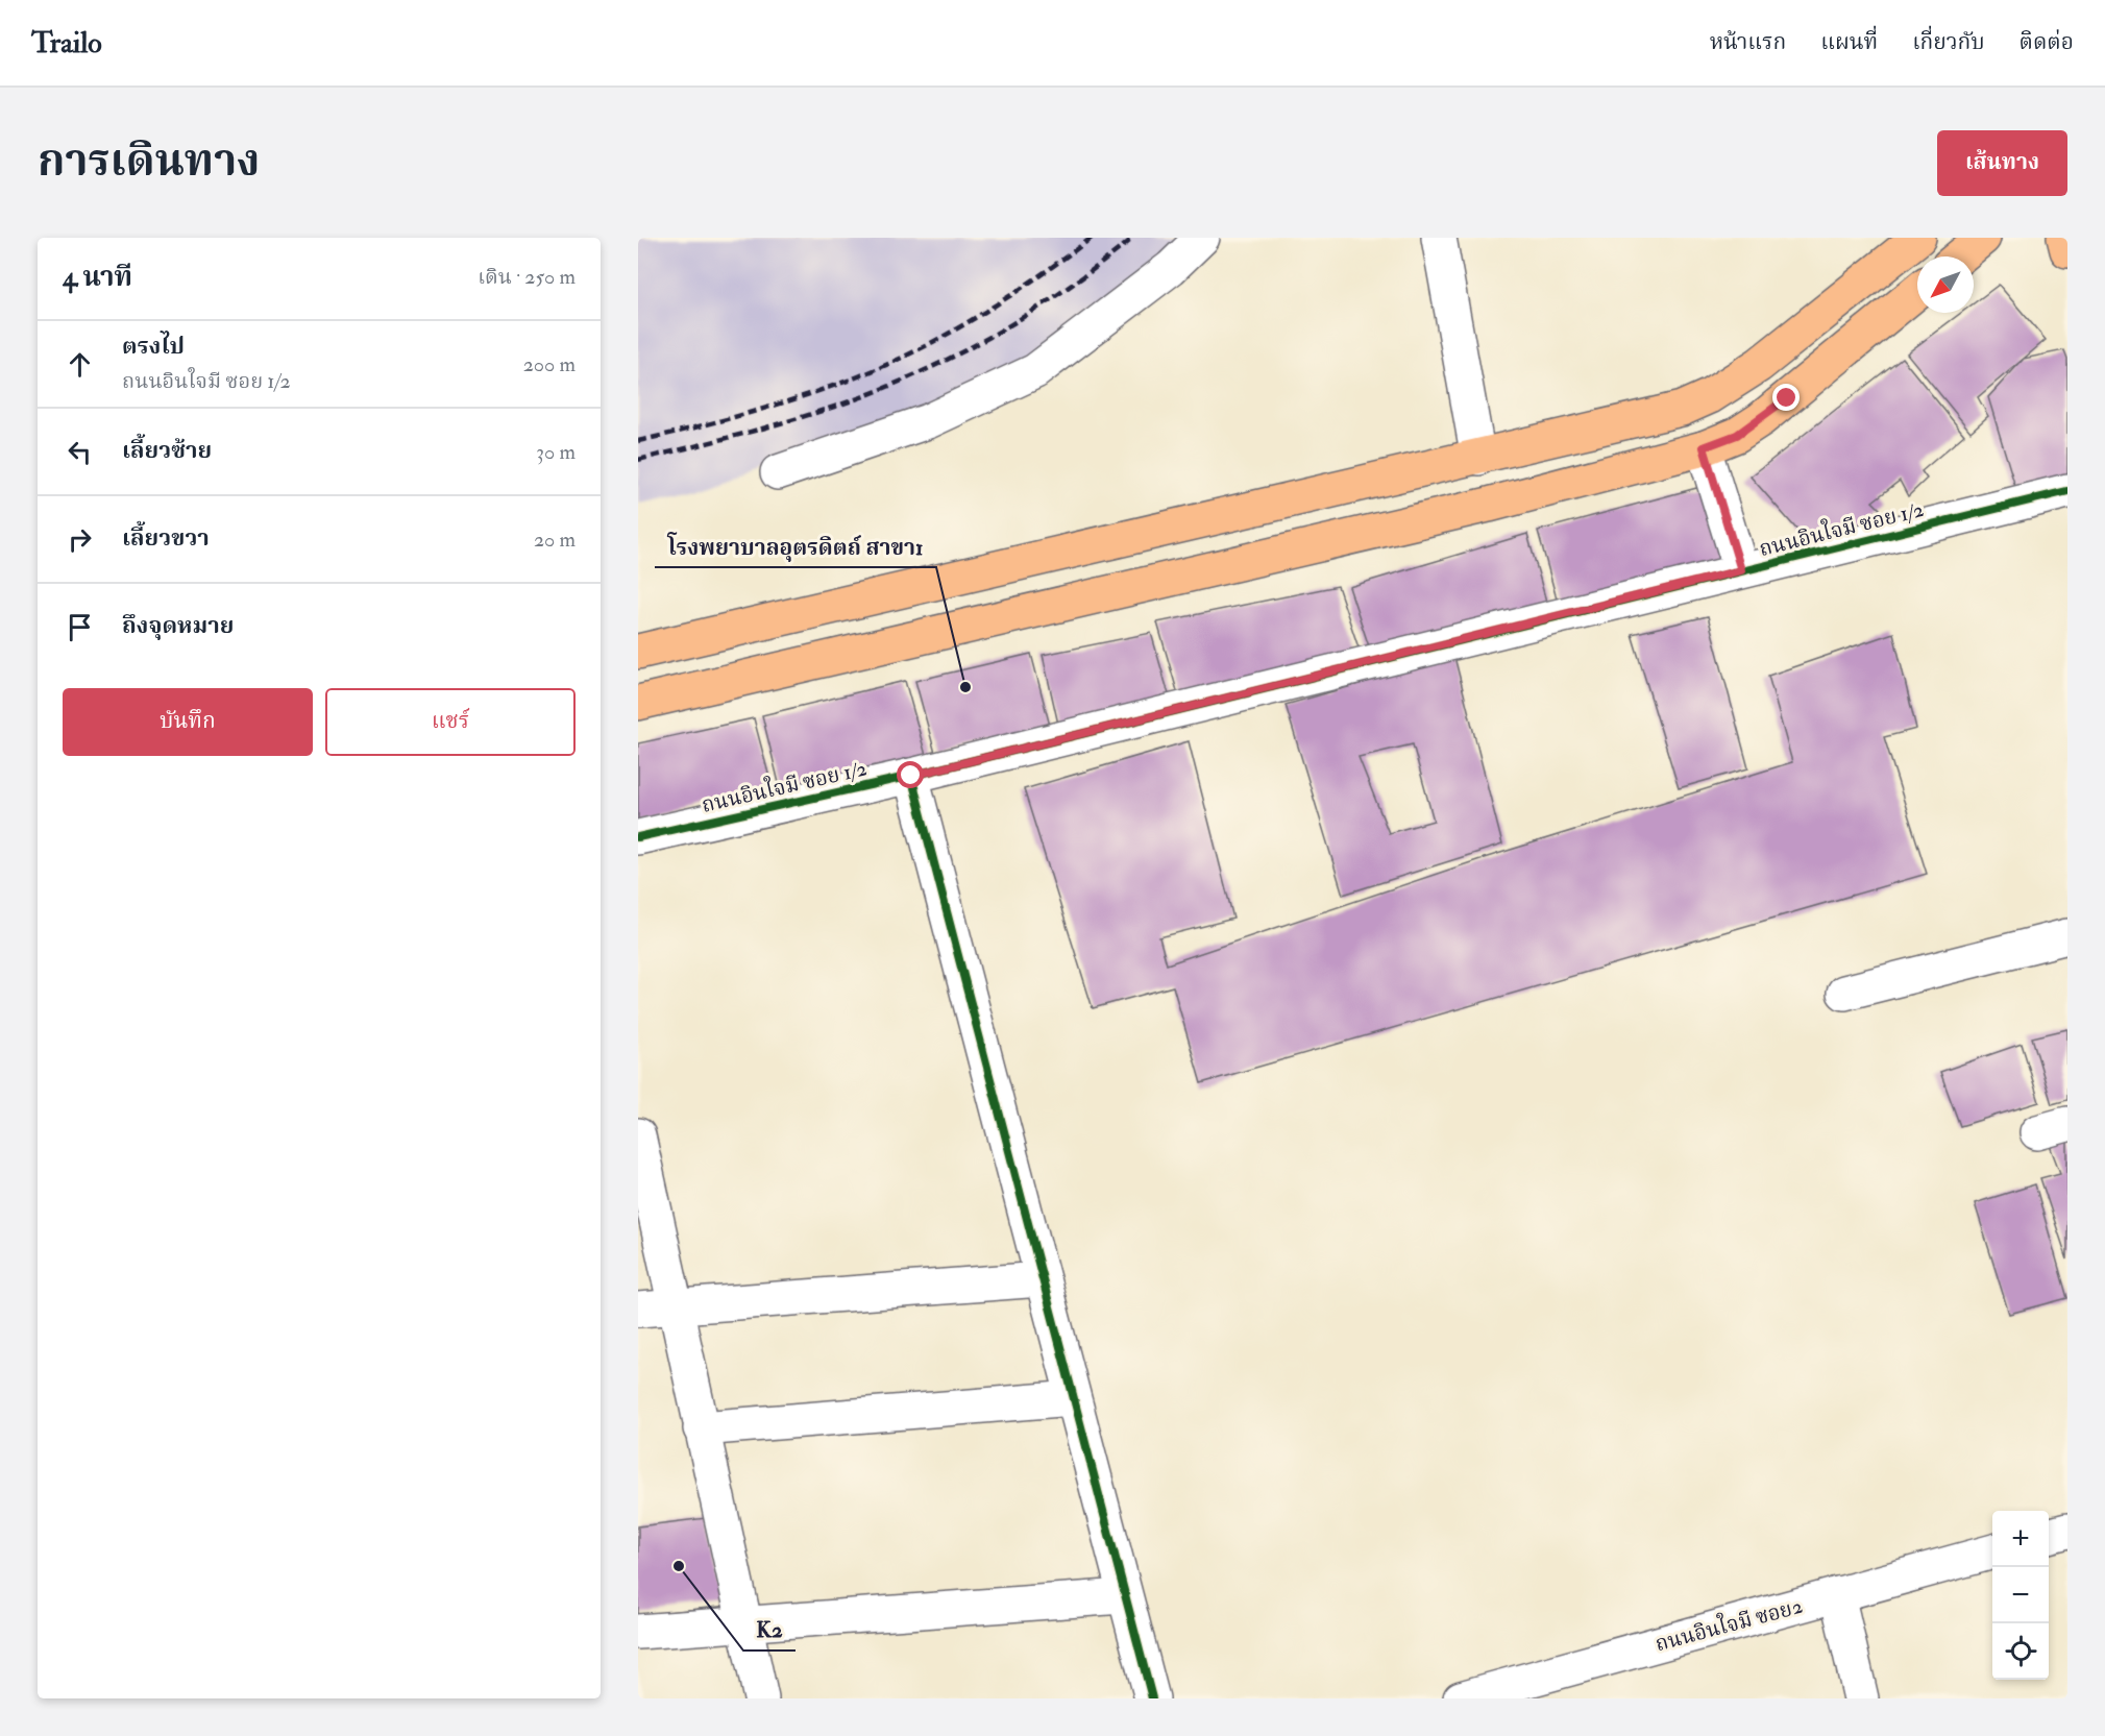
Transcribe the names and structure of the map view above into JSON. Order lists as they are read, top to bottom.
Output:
{
  "streets": {
    "street": ["ถนนอินใจมี ซอย 1/2", "ถนนอินใจมี ซอย2"]
  },
  "places": ["โรงพยาบาลอุตรดิตถ์ สาขา1", "K2"],
  "north": "bottom left",
  "page": {
    "header": "Trailo",
    "nav": [
      "หน้าแรก",
      "แผนที่",
      "เกี่ยวกับ",
      "ติดต่อ"
    ],
    "title": "การเดินทาง",
    "buttons": [
      "เส้นทาง",
      ["บันทึก", "แชร์"]
    ],
    "heading": ["4 นาที", "เดิน · 250 m"],
    "list": [
      ["ตรงไป", "ถนนอินใจมี ซอย 1/2", "200 m"],
      ["เลี้ยวซ้าย", "30 m"],
      ["เลี้ยวขวา", "20 m"],
      "ถึงจุดหมาย"
    ],
    "map_buttons": ["+", "−"]
  }
}
